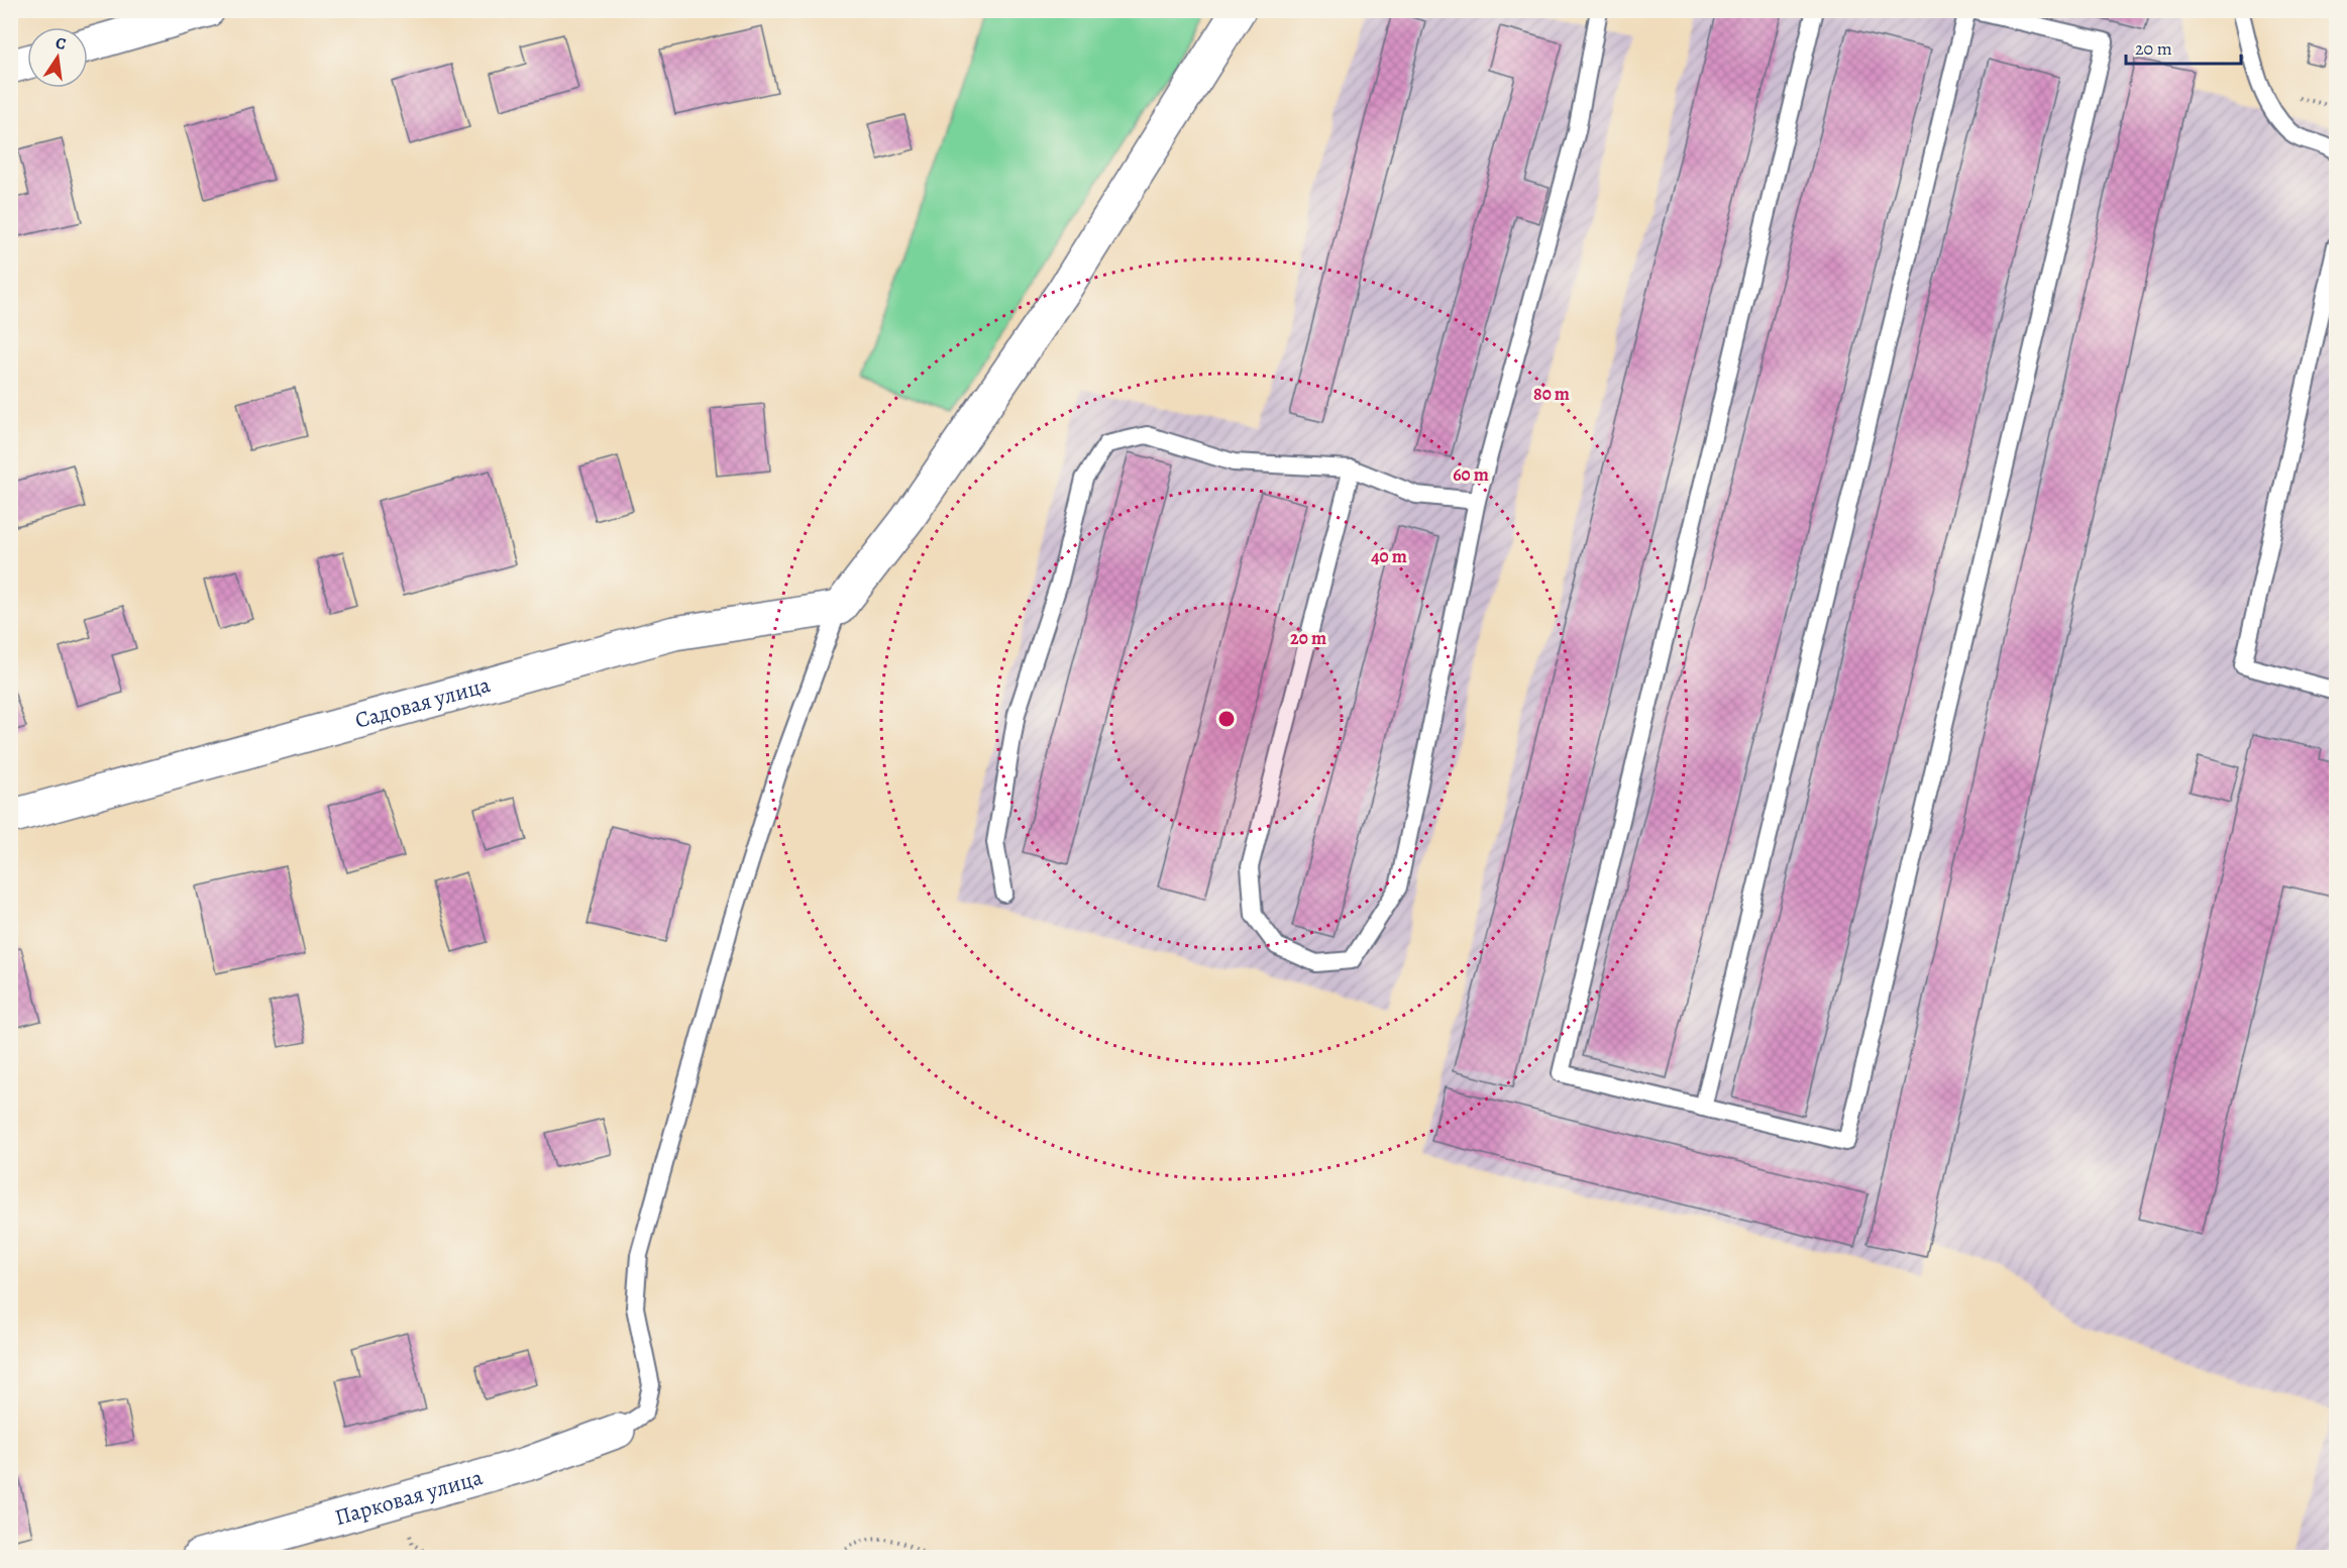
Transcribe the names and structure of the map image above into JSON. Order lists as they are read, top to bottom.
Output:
{
  "streets": {
    "street": ["Садовая улица", "Парковая улица"]
  },
  "scale_bar": "20 m",
  "north": "top",
  "rings": [
    "80 m",
    "60 m",
    "40 m",
    "20 m"
  ]
}
